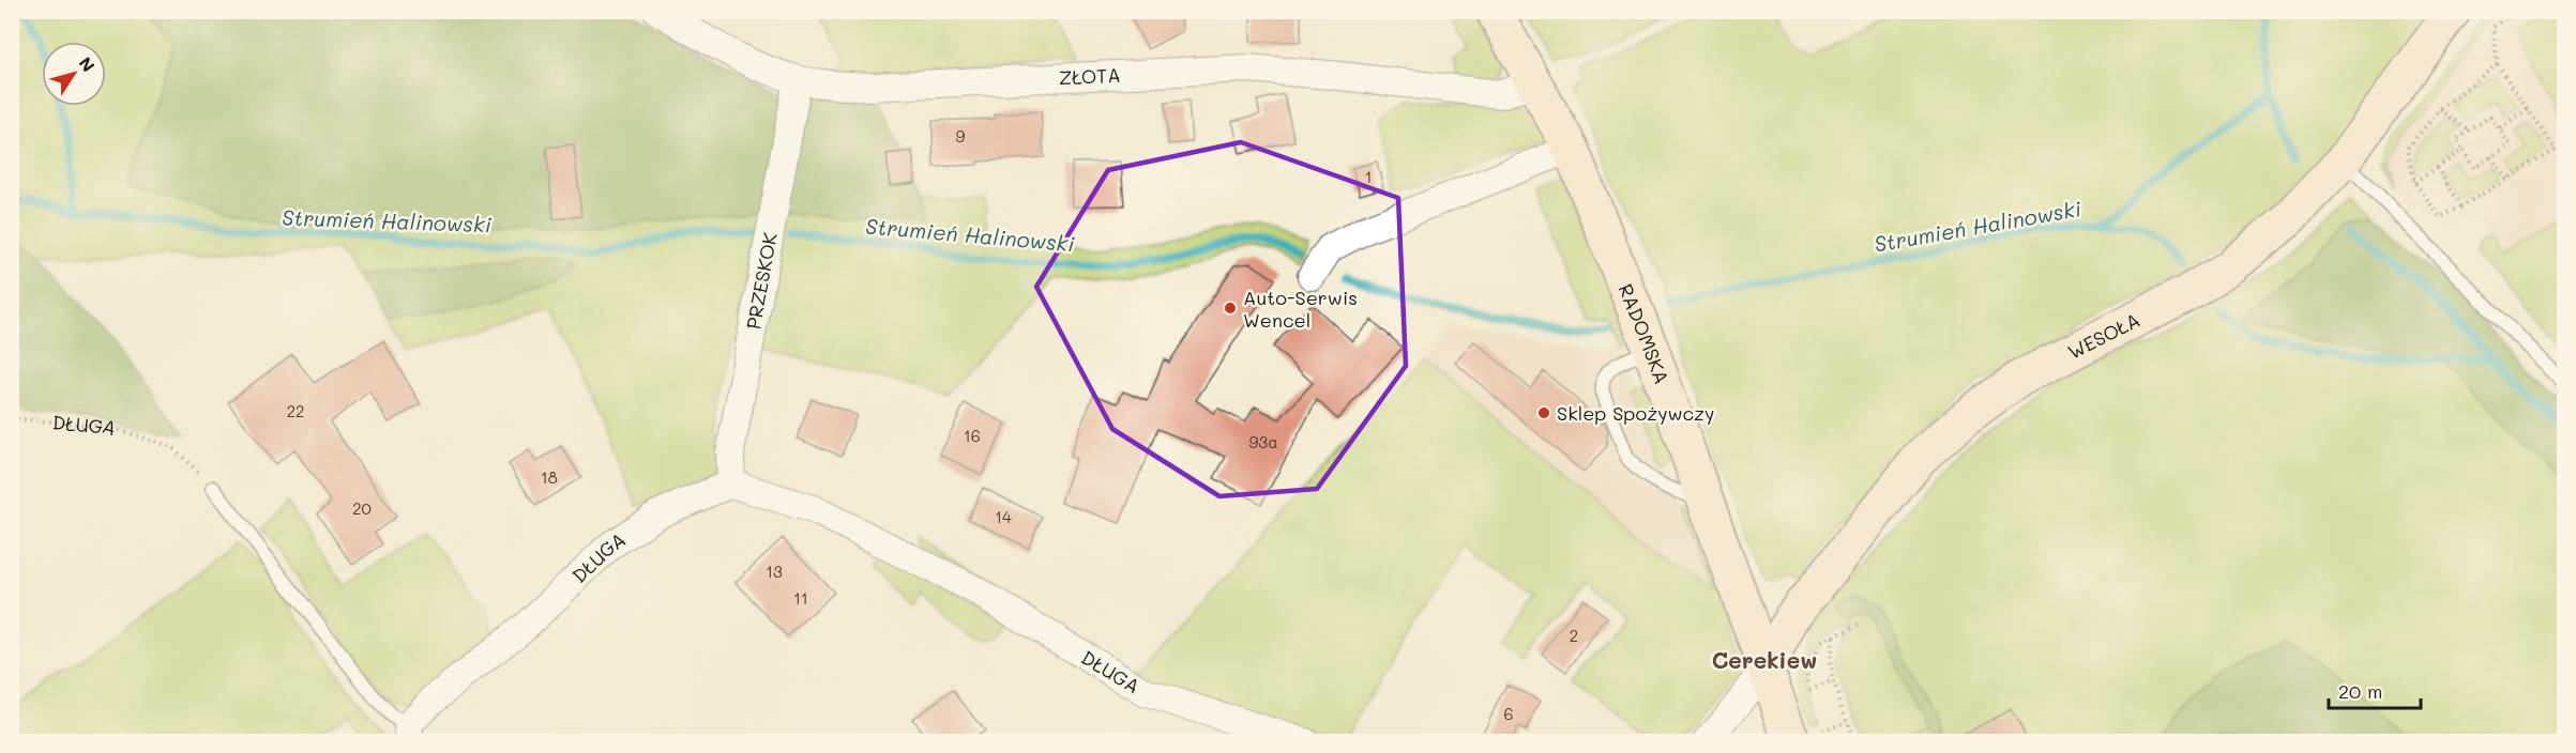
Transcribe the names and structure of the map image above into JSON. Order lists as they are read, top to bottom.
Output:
{
  "streets": {
    "street": [
      "ZŁOTA",
      "PRZESKOK",
      "RADOMSKA",
      "WESOŁA",
      "DŁUGA"
    ]
  },
  "crossings": [
    ["ZŁOTA", "PRZESKOK"],
    ["ZŁOTA", "RADOMSKA"],
    ["PRZESKOK", "DŁUGA"],
    ["RADOMSKA", "WESOŁA"]
  ],
  "districts": ["Cerekiew"],
  "water": ["Strumień Halinowski"],
  "places": ["Auto-Serwis Wencel", "Sklep Spożywczy"],
  "house_numbers": [
    "9",
    "1",
    "22",
    "16",
    "93a",
    "18",
    "20",
    "14",
    "13",
    "11",
    "2",
    "6"
  ],
  "scale_bar": "20 m",
  "north": "top right"
}
